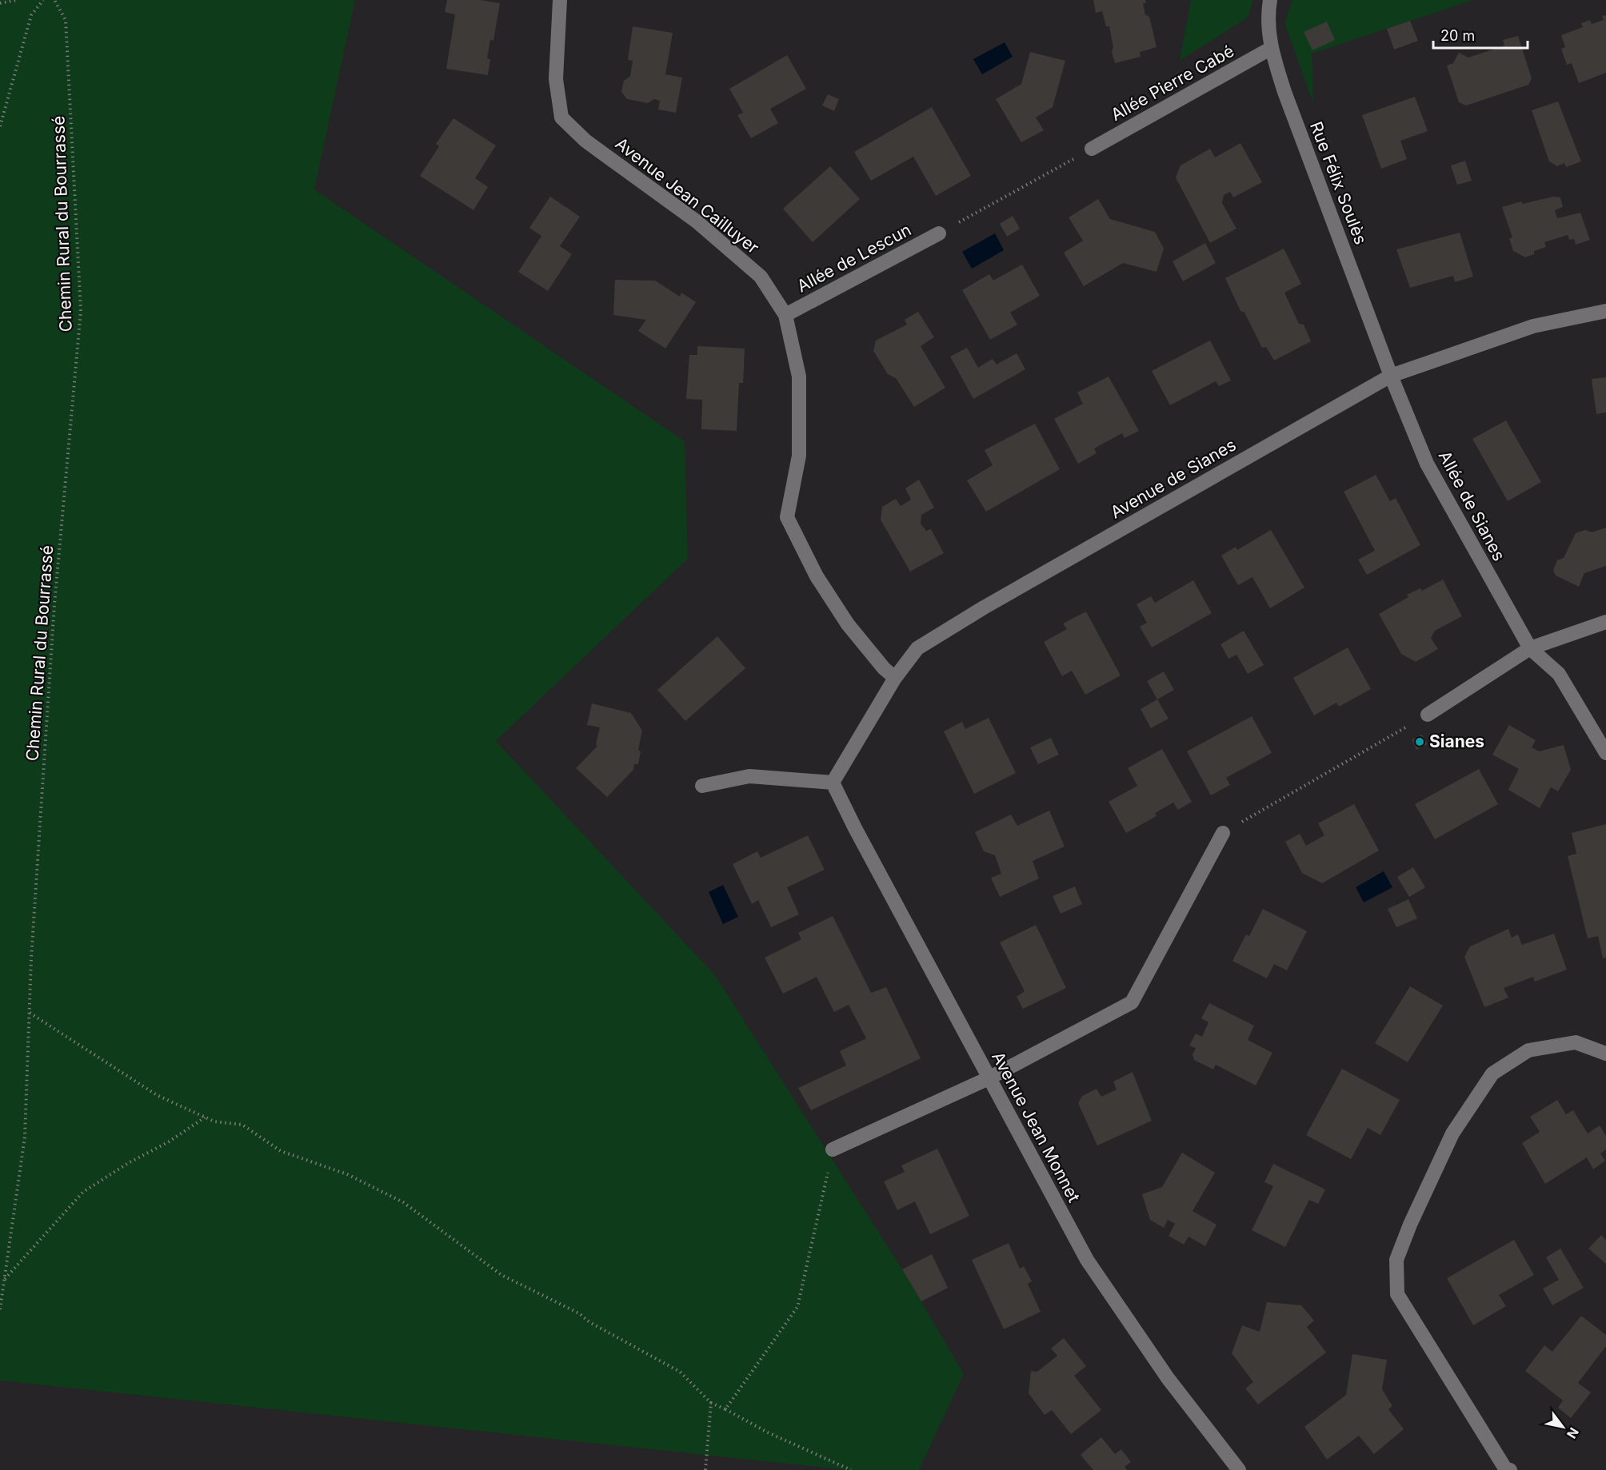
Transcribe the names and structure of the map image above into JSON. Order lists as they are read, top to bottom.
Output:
{
  "streets": {
    "street": [
      "Allée Pierre Cabé",
      "Rue Félix Soulès",
      "Avenue Jean Cailluyer",
      "Allée de Lescun",
      "Avenue de Sianes",
      "Allée de Sianes",
      "Avenue Jean Monnet"
    ],
    "path": ["Chemin Rural du Bourrassé"]
  },
  "crossings": [
    ["Allée Pierre Cabé", "Rue Félix Soulès"],
    ["Rue Félix Soulès", "Avenue de Sianes"],
    ["Rue Félix Soulès", "Allée de Sianes"],
    ["Avenue Jean Cailluyer", "Allée de Lescun"],
    ["Avenue Jean Cailluyer", "Avenue de Sianes"],
    ["Avenue de Sianes", "Allée de Sianes"],
    ["Avenue de Sianes", "Avenue Jean Monnet"]
  ],
  "places": ["Sianes"],
  "scale_bar": "20 m",
  "north": "bottom right"
}
